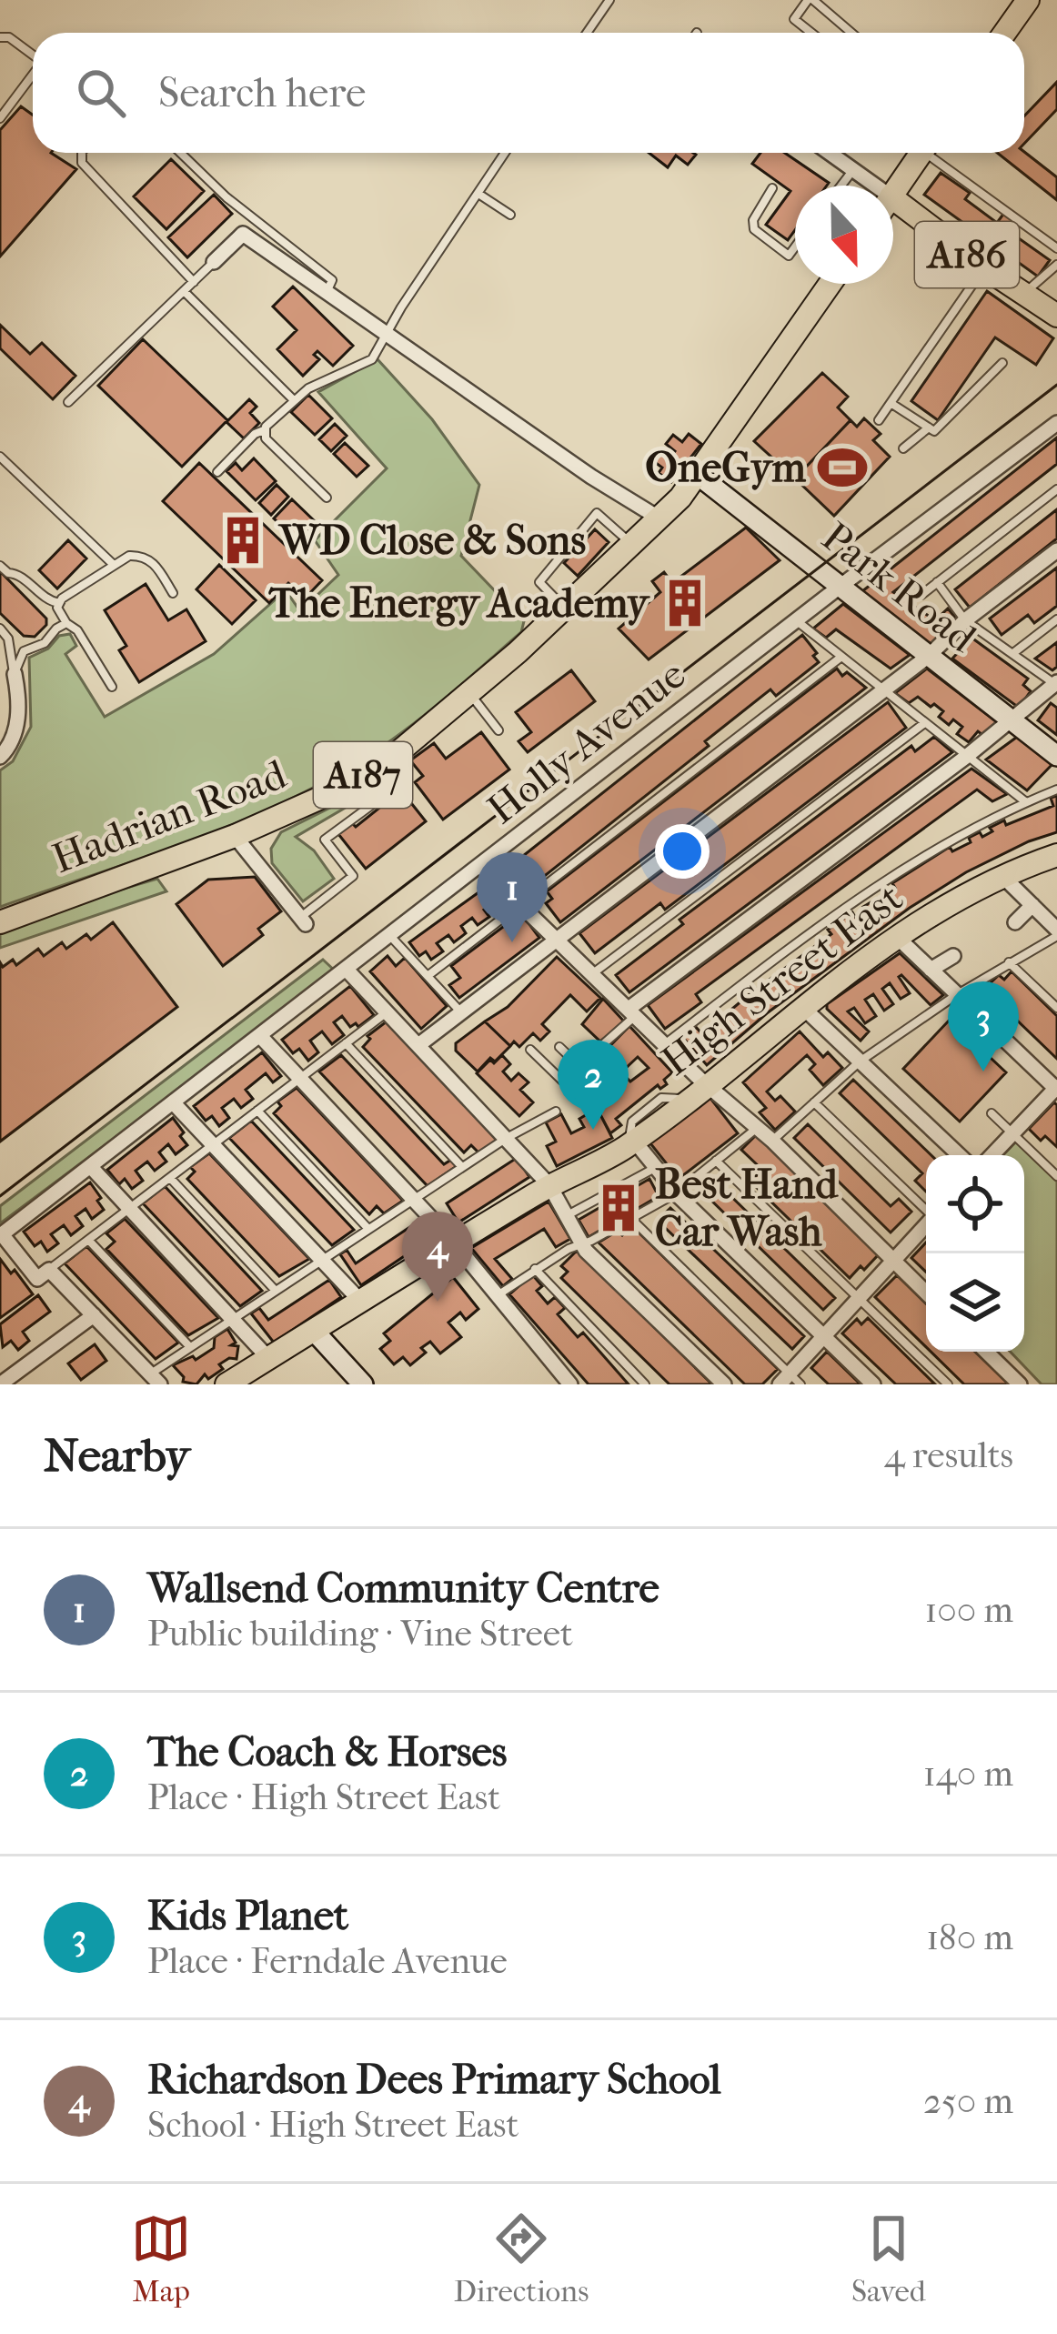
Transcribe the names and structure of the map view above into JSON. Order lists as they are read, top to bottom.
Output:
{
  "streets": {
    "main road": [
      "A186",
      "A187",
      "Hadrian Road",
      "High Street East"
    ],
    "street": ["Park Road", "Holly Avenue"]
  },
  "crossings": [
    ["Park Road", "Holly Avenue"],
    ["Park Road", "A187"],
    ["A187", "Hadrian Road"]
  ],
  "places": {
    "sports": ["OneGym"],
    "building": ["WD Close & Sons", "The Energy Academy", "Best Hand Car Wash"]
  },
  "north": "bottom",
  "page": {
    "search": "Search here",
    "pins": [
      "1",
      "3",
      "2",
      "4"
    ],
    "heading": ["Nearby", "4 results"],
    "list": [
      {
        "mark": "1",
        "name": "Wallsend Community Centre",
        "note": "Public building · Vine Street",
        "value": "100 m"
      },
      {
        "mark": "2",
        "name": "The Coach & Horses",
        "note": "Place · High Street East",
        "value": "140 m"
      },
      {
        "mark": "3",
        "name": "Kids Planet",
        "note": "Place · Ferndale Avenue",
        "value": "180 m"
      },
      {
        "mark": "4",
        "name": "Richardson Dees Primary School",
        "note": "School · High Street East",
        "value": "250 m"
      }
    ],
    "nav": ["Map", "Directions", "Saved"]
  }
}
